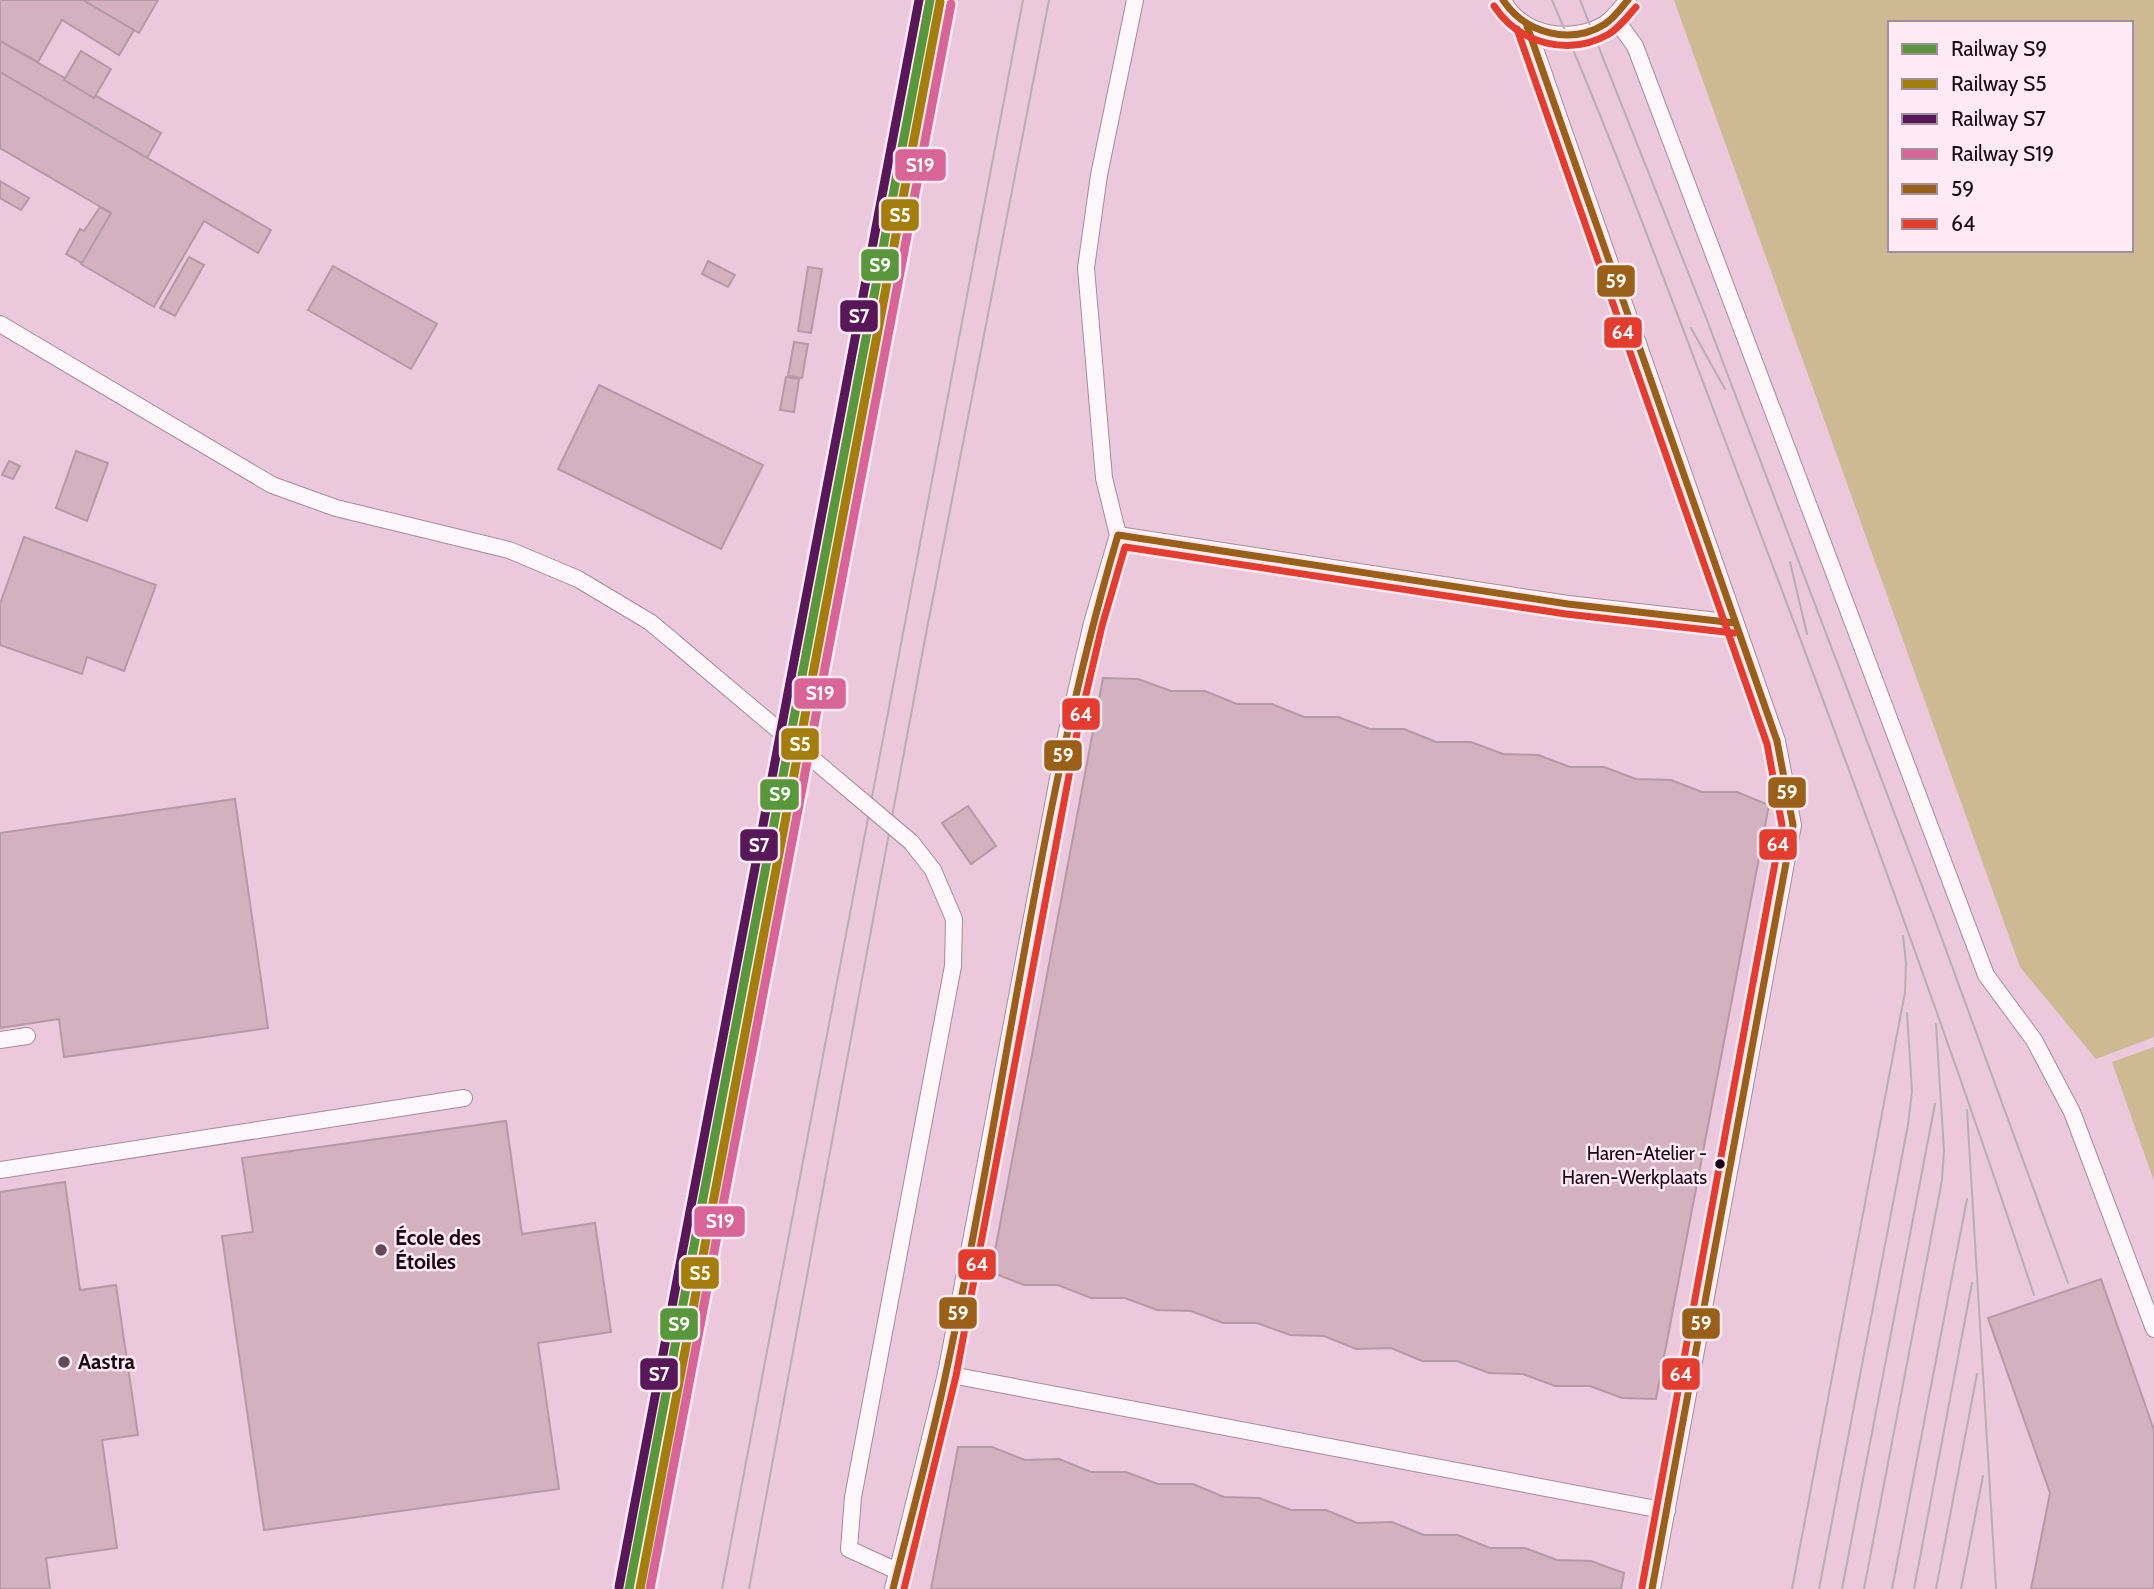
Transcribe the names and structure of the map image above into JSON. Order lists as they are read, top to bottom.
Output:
{
  "places": ["Haren-Atelier - Haren-Werkplaats", "École des Étoiles", "Aastra"],
  "lines": [
    "rail line S9",
    "rail line S7",
    "transit line 59",
    "rail line S5",
    "rail line S19",
    "transit line 64"
  ],
  "legend": [
    "Railway S9",
    "Railway S5",
    "Railway S7",
    "Railway S19",
    "59",
    "64"
  ]
}
